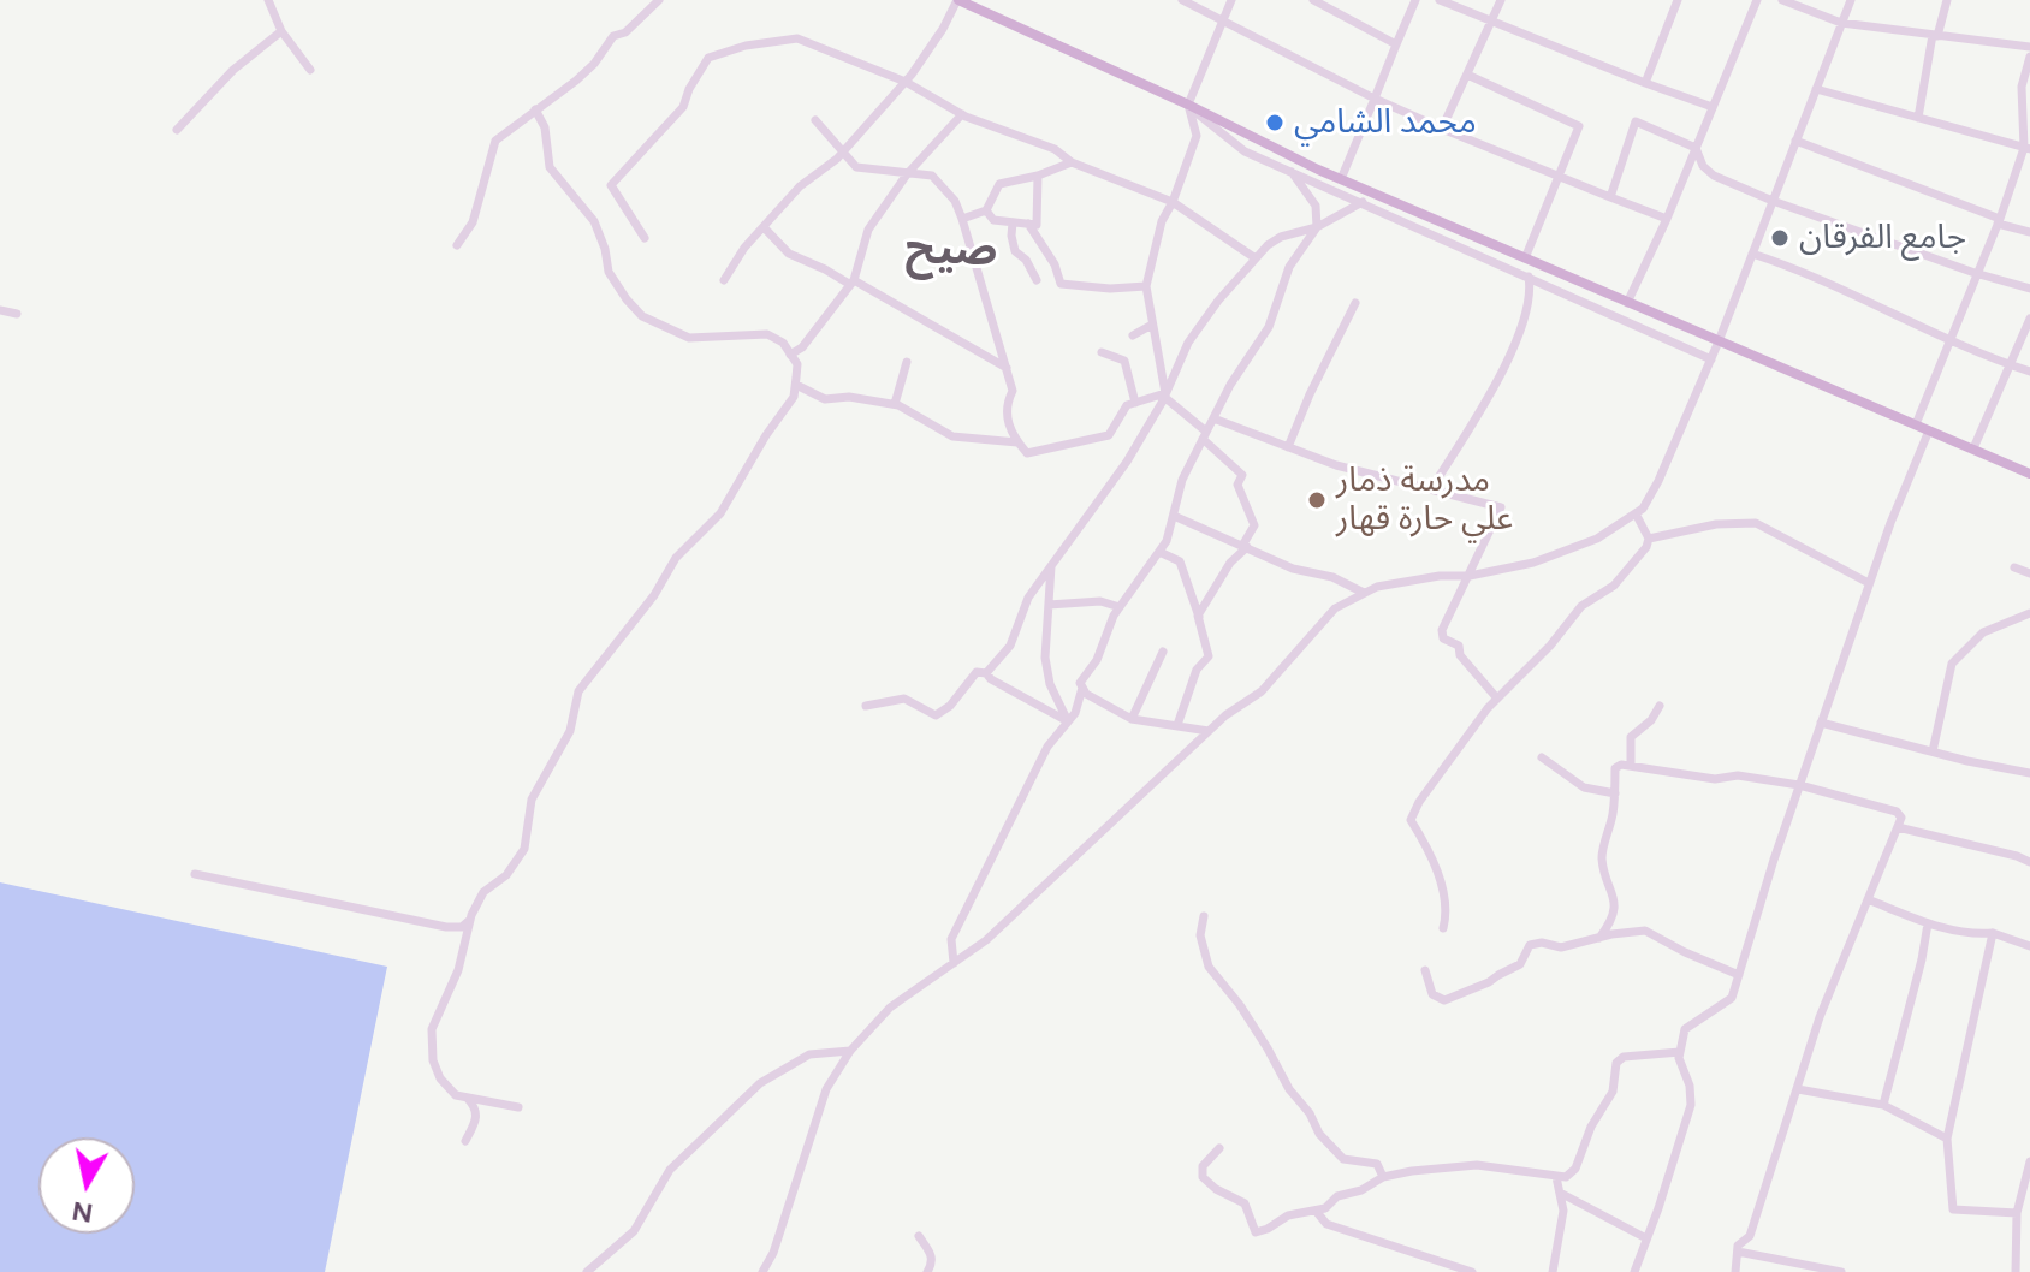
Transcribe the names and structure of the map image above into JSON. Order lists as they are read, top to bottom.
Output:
{
  "districts": ["صيح"],
  "places": ["محمد الشامي", "جامع الفرقان", "مدرسة ذمار علي حارة قهار"],
  "north": "bottom"
}
